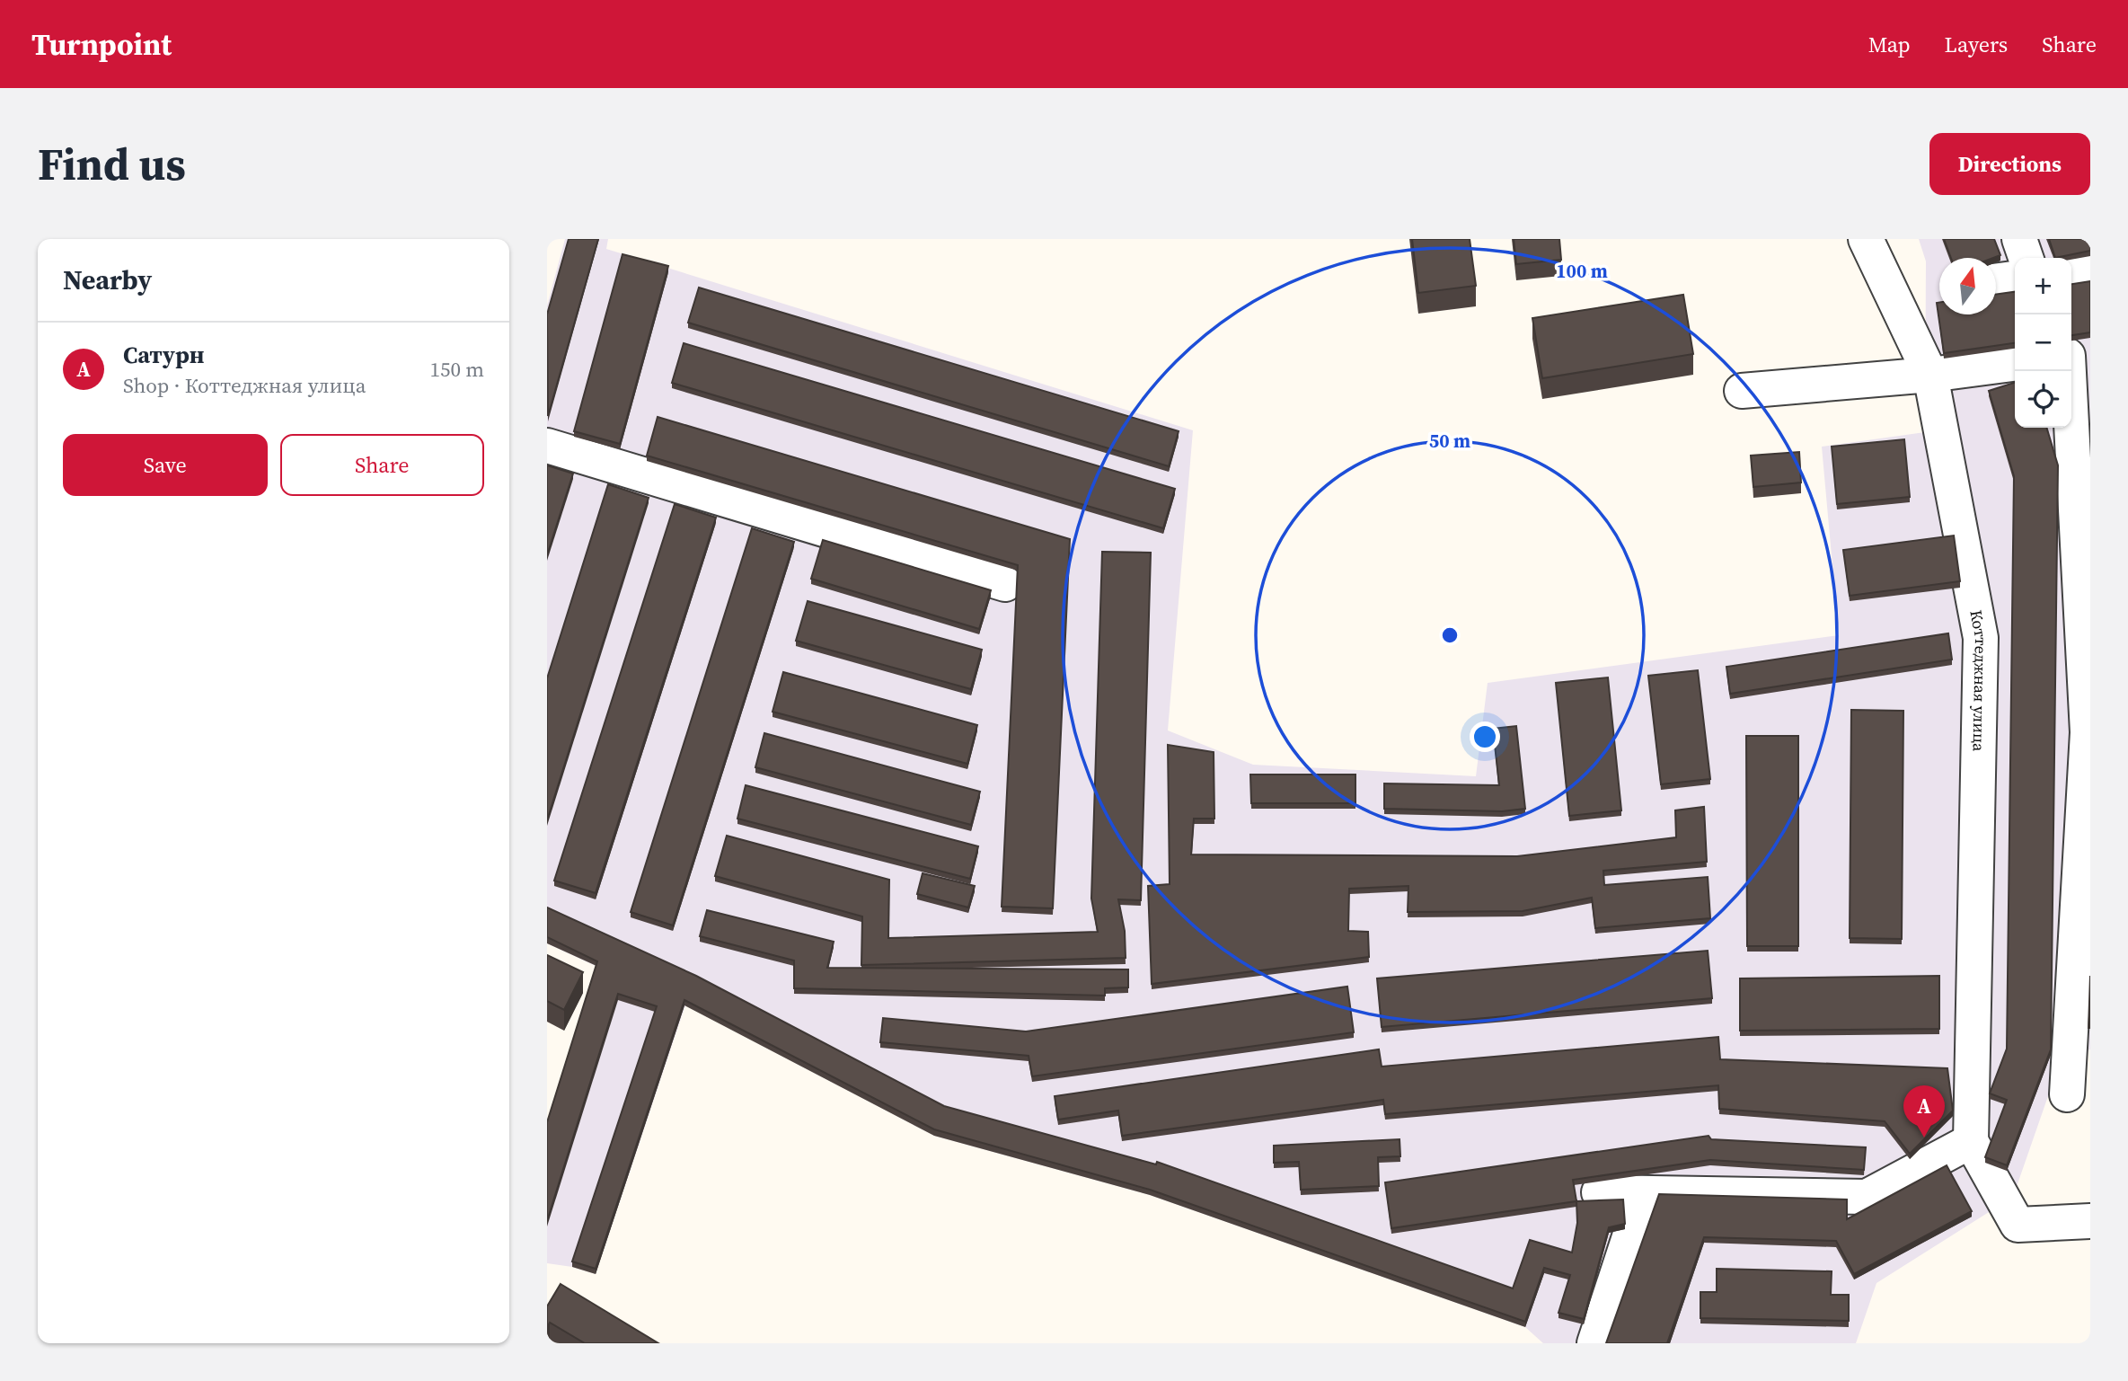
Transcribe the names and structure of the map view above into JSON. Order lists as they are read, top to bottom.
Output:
{
  "streets": {
    "street": ["Коттеджная улица"]
  },
  "north": "top",
  "page": {
    "header": "Turnpoint",
    "nav": ["Map", "Layers", "Share"],
    "buttons": [
      "Directions",
      ["Save", "Share"]
    ],
    "title": "Find us",
    "heading": "Nearby",
    "map_buttons": ["+", "−"],
    "list": [
      {
        "mark": "A",
        "name": "Сатурн",
        "note": "Shop · Коттеджная улица",
        "value": "150 m"
      }
    ],
    "pins": "A"
  },
  "rings": ["100 m", "50 m"]
}
